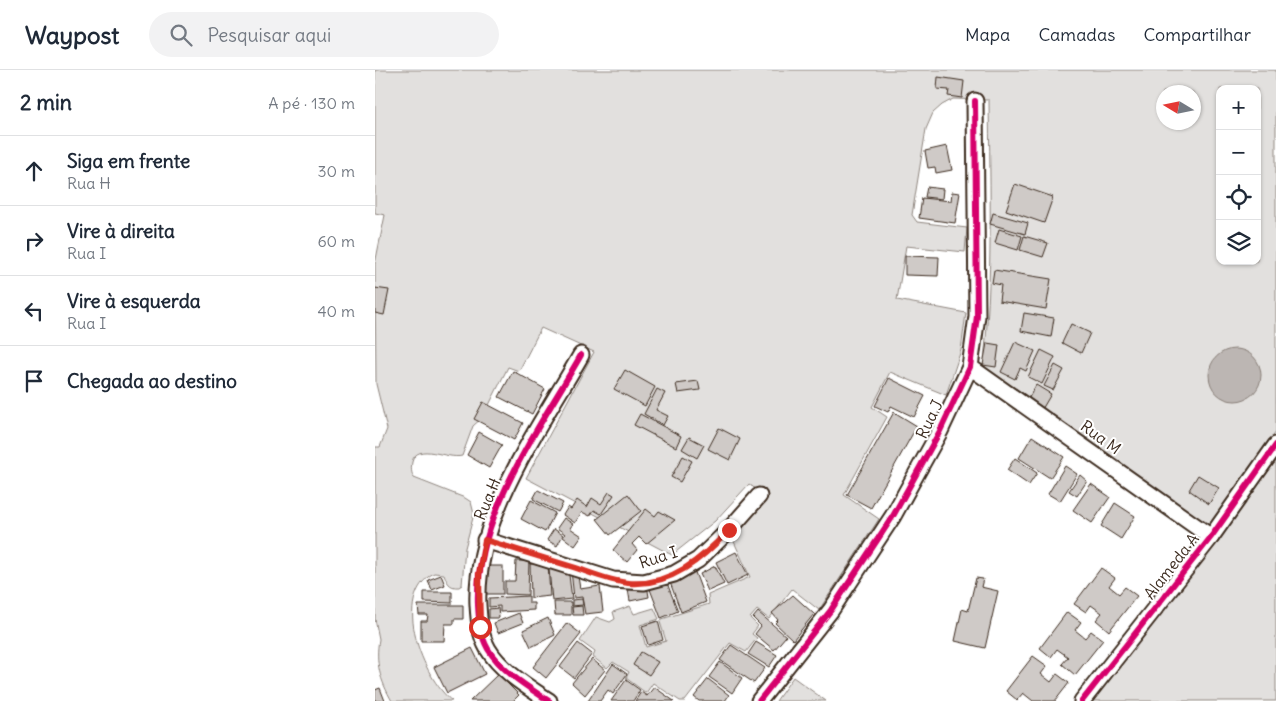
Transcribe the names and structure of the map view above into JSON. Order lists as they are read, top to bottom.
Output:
{
  "streets": {
    "street": [
      "Rua J",
      "Rua M",
      "Rua H",
      "Rua I",
      "Alameda A"
    ]
  },
  "crossings": [
    ["Rua J", "Rua M"],
    ["Rua M", "Alameda A"],
    ["Rua H", "Rua I"]
  ],
  "north": "left",
  "page": {
    "header": "Waypost",
    "search": "Pesquisar aqui",
    "nav": ["Mapa", "Camadas", "Compartilhar"],
    "heading": ["2 min", "A pé · 130 m"],
    "map_buttons": ["+", "−"],
    "list": [
      ["Siga em frente", "Rua H", "30 m"],
      ["Vire à direita", "Rua I", "60 m"],
      ["Vire à esquerda", "Rua I", "40 m"],
      "Chegada ao destino"
    ]
  }
}
